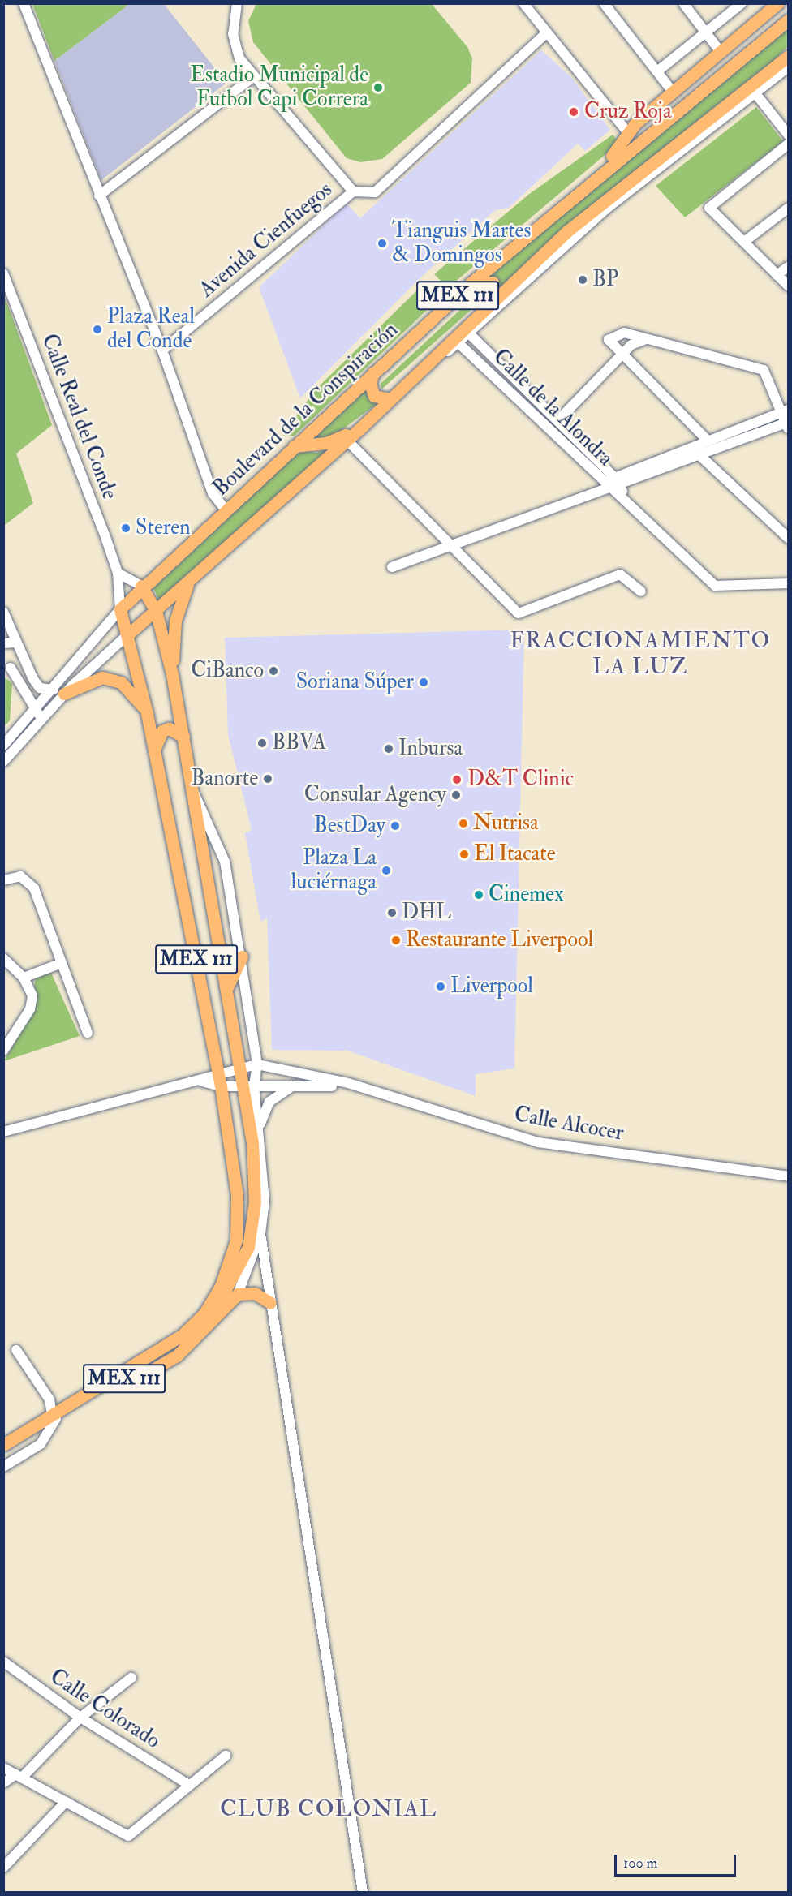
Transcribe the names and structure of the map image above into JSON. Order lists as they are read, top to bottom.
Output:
{
  "streets": {
    "main road": ["MEX 111", "Boulevard de la Conspiración"],
    "street": [
      "Avenida Cienfuegos",
      "Calle de la Alondra",
      "Calle Real del Conde",
      "Calle Alcocer",
      "Calle Colorado"
    ]
  },
  "crossings": [
    ["MEX 111", "Boulevard de la Conspiración"],
    ["MEX 111", "Calle Real del Conde"],
    ["MEX 111", "Calle Alcocer"]
  ],
  "districts": ["FRACCIONAMIENTO LA LUZ", "CLUB COLONIAL"],
  "places": [
    "Estadio Municipal de Futbol Capi Correra",
    "Cruz Roja",
    "Tianguis Martes & Domingos",
    "BP",
    "Plaza Real del Conde",
    "Steren",
    "CiBanco",
    "Soriana Súper",
    "BBVA",
    "Inbursa",
    "Banorte",
    "D&T Clinic",
    "Consular Agency",
    "Nutrisa",
    "BestDay",
    "El Itacate",
    "Plaza La luciérnaga",
    "Cinemex",
    "DHL",
    "Restaurante Liverpool",
    "Liverpool"
  ],
  "scale_bar": "100 m"
}
